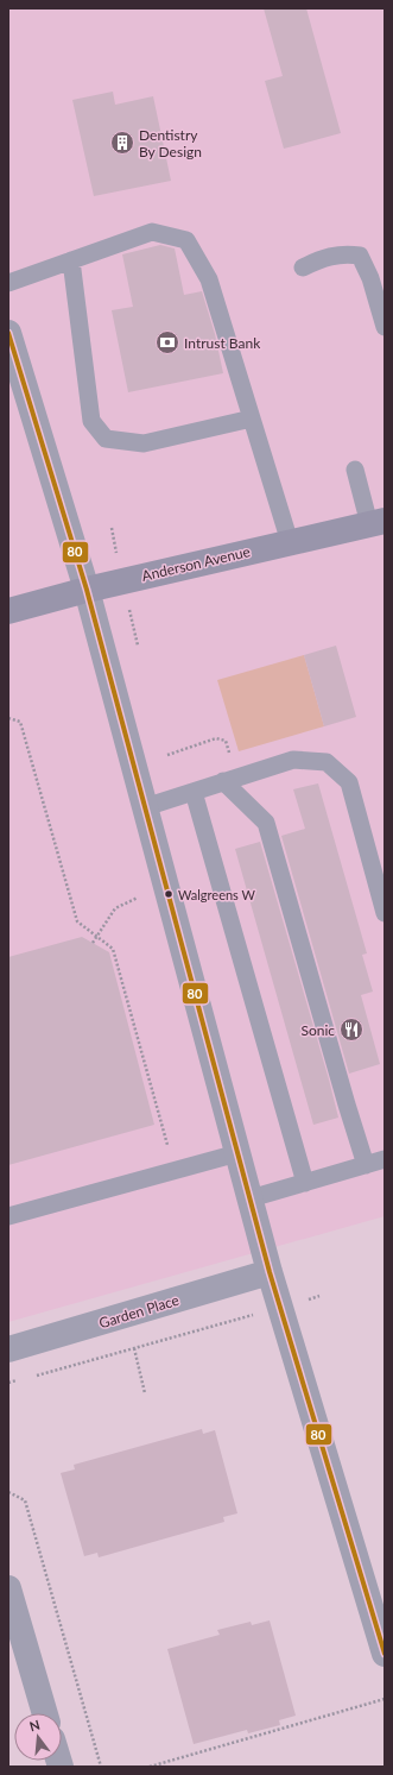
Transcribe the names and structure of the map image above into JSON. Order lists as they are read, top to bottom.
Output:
{
  "streets": {
    "main road": ["Anderson Avenue"],
    "street": ["Garden Place"]
  },
  "places": {
    "building": ["Dentistry By Design"],
    "bank": ["Intrust Bank"],
    "other": ["Walgreens W"],
    "restaurant": ["Sonic"]
  },
  "lines": ["transit line 80"],
  "north": "top"
}
